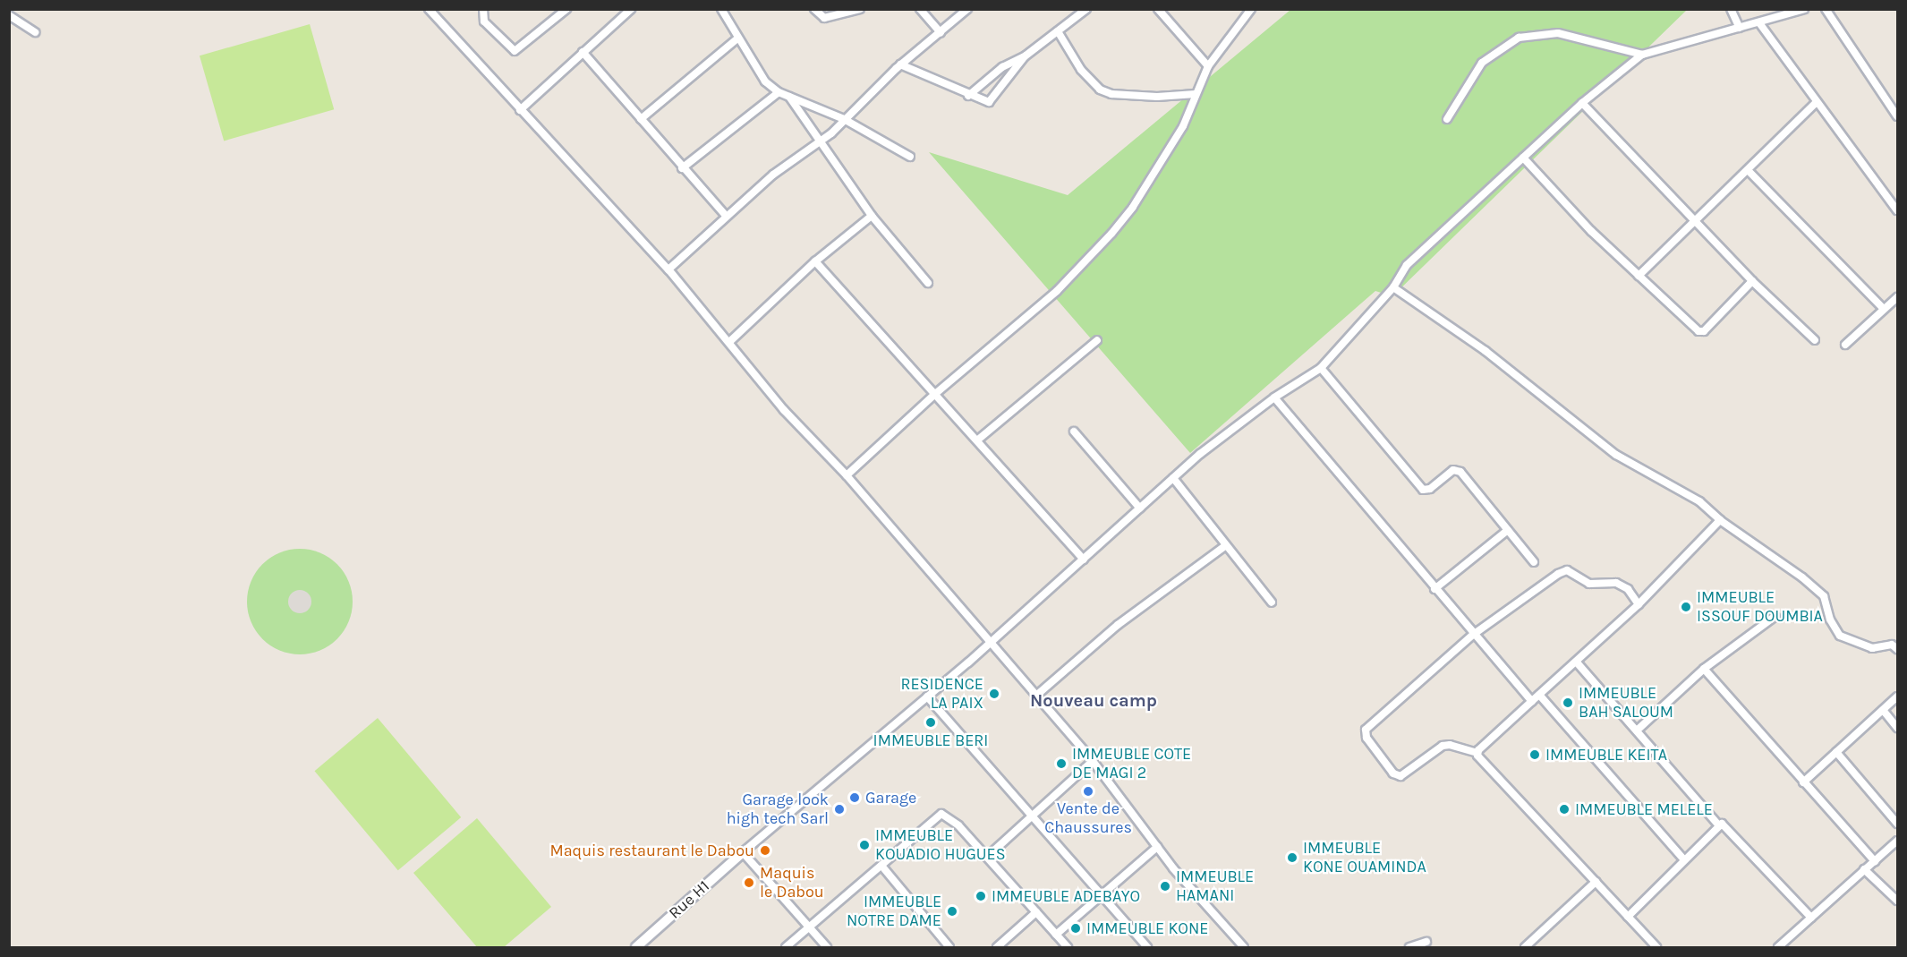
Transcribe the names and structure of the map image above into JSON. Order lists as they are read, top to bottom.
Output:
{
  "streets": {
    "street": ["Rue H1"]
  },
  "districts": ["Nouveau camp"],
  "places": [
    "IMMEUBLE ISSOUF DOUMBIA",
    "RESIDENCE LA PAIX",
    "IMMEUBLE BAH SALOUM",
    "IMMEUBLE BERI",
    "IMMEUBLE KEITA",
    "IMMEUBLE COTE DE MAGI 2",
    "Vente de Chaussures",
    "Garage",
    "Garage look high tech Sarl",
    "IMMEUBLE MELELE",
    "IMMEUBLE KOUADIO HUGUES",
    "Maquis restaurant le Dabou",
    "IMMEUBLE KONE OUAMINDA",
    "Maquis le Dabou",
    "IMMEUBLE HAMANI",
    "IMMEUBLE ADEBAYO",
    "IMMEUBLE NOTRE DAME",
    "IMMEUBLE KONE"
  ]
}
